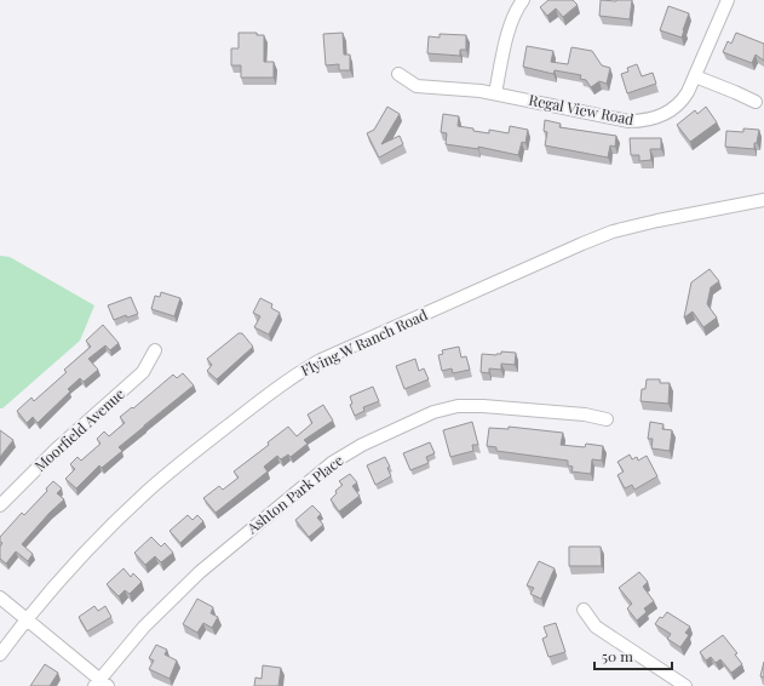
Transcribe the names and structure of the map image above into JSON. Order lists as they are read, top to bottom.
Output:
{
  "streets": {
    "street": [
      "Regal View Road",
      "Flying W Ranch Road",
      "Moorfield Avenue",
      "Ashton Park Place"
    ]
  },
  "scale_bar": "50 m"
}
